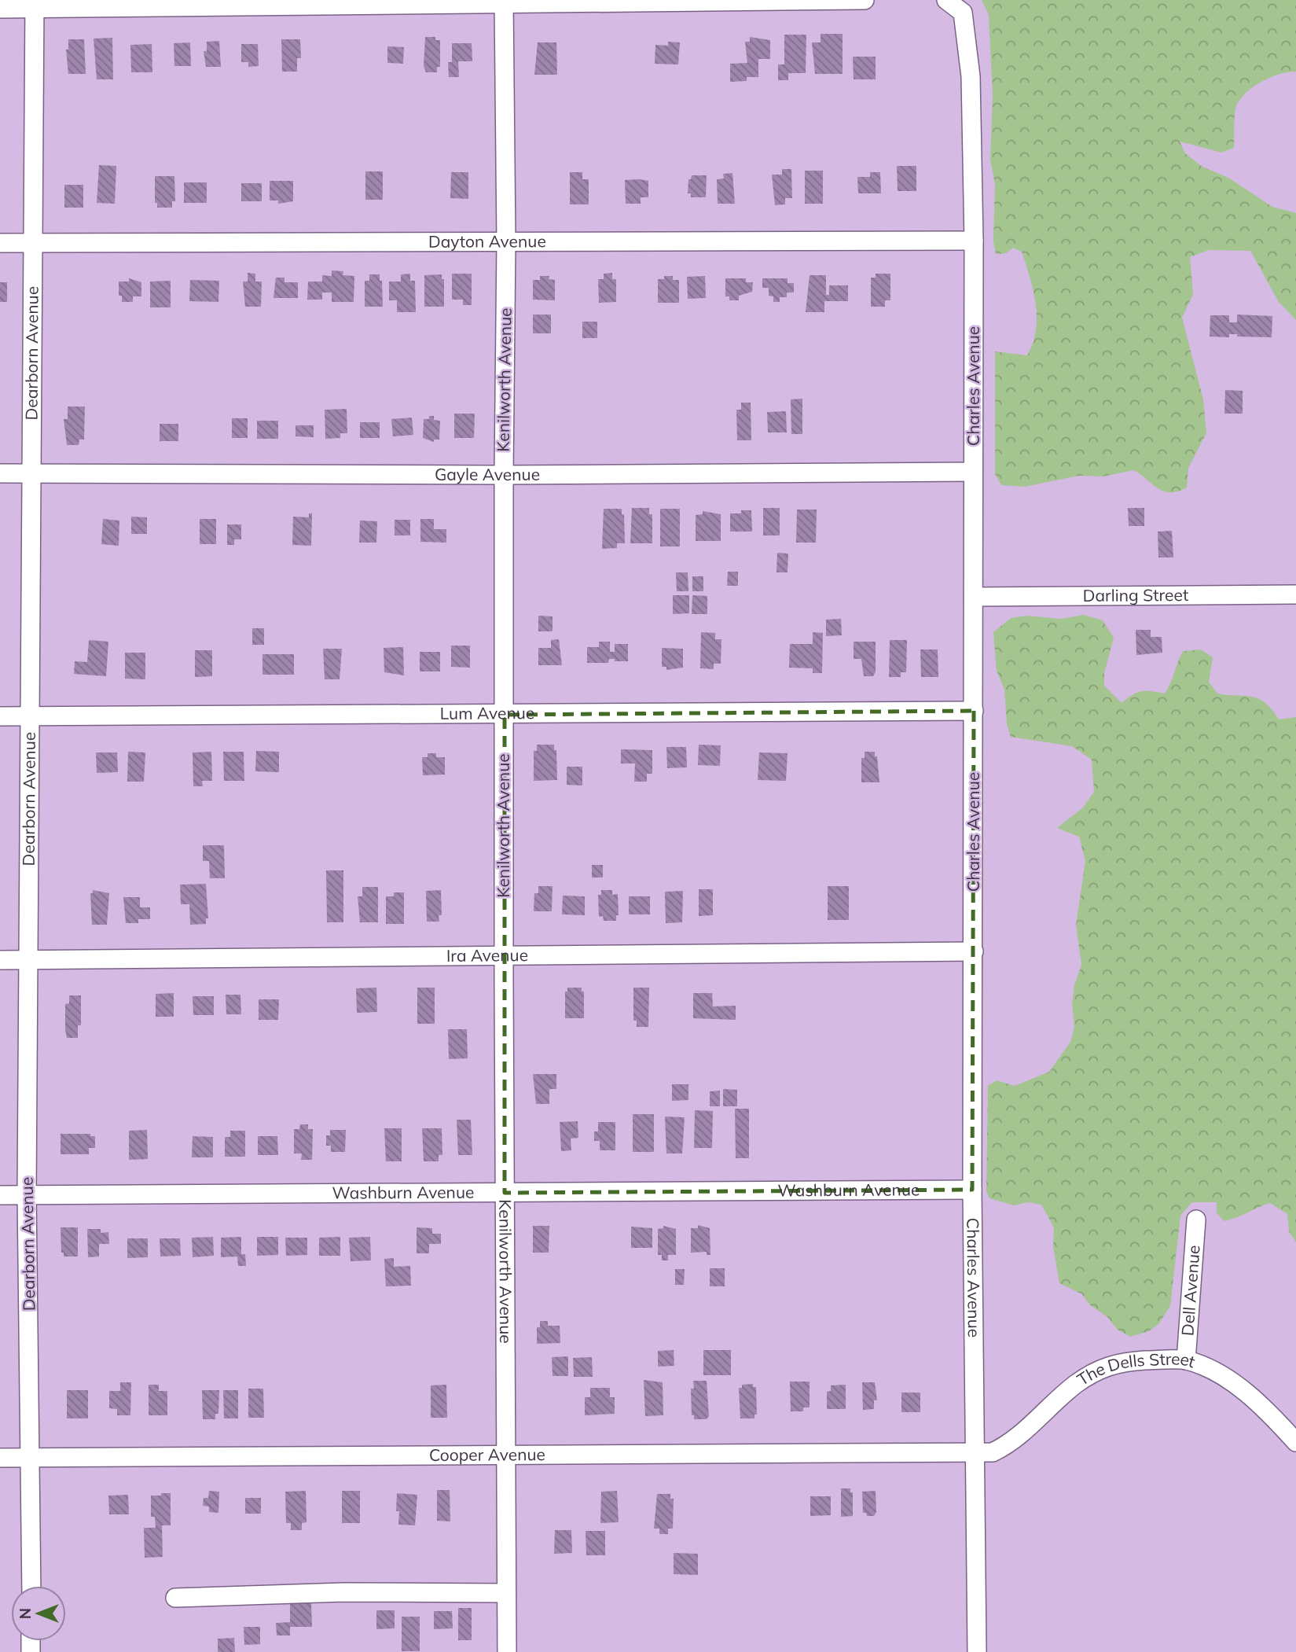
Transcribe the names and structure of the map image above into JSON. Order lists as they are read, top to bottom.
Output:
{
  "streets": {
    "street": [
      "Dayton Avenue",
      "Dearborn Avenue",
      "Kenilworth Avenue",
      "Charles Avenue",
      "Gayle Avenue",
      "Darling Street",
      "Lum Avenue",
      "Ira Avenue",
      "Washburn Avenue",
      "Dell Avenue",
      "The Dells Street",
      "Cooper Avenue"
    ]
  },
  "crossings": [
    ["Dayton Avenue", "Dearborn Avenue"],
    ["Dayton Avenue", "Kenilworth Avenue"],
    ["Dayton Avenue", "Charles Avenue"],
    ["Dearborn Avenue", "Gayle Avenue"],
    ["Dearborn Avenue", "Lum Avenue"],
    ["Dearborn Avenue", "Ira Avenue"],
    ["Dearborn Avenue", "Washburn Avenue"],
    ["Dearborn Avenue", "Cooper Avenue"],
    ["Kenilworth Avenue", "Gayle Avenue"],
    ["Kenilworth Avenue", "Lum Avenue"],
    ["Kenilworth Avenue", "Ira Avenue"],
    ["Kenilworth Avenue", "Washburn Avenue"],
    ["Kenilworth Avenue", "Cooper Avenue"],
    ["Charles Avenue", "Gayle Avenue"],
    ["Charles Avenue", "Darling Street"],
    ["Charles Avenue", "Lum Avenue"],
    ["Charles Avenue", "Ira Avenue"],
    ["Charles Avenue", "Washburn Avenue"],
    ["Charles Avenue", "The Dells Street"],
    ["Charles Avenue", "Cooper Avenue"],
    ["Dell Avenue", "The Dells Street"],
    ["The Dells Street", "Cooper Avenue"]
  ],
  "north": "left"
}
